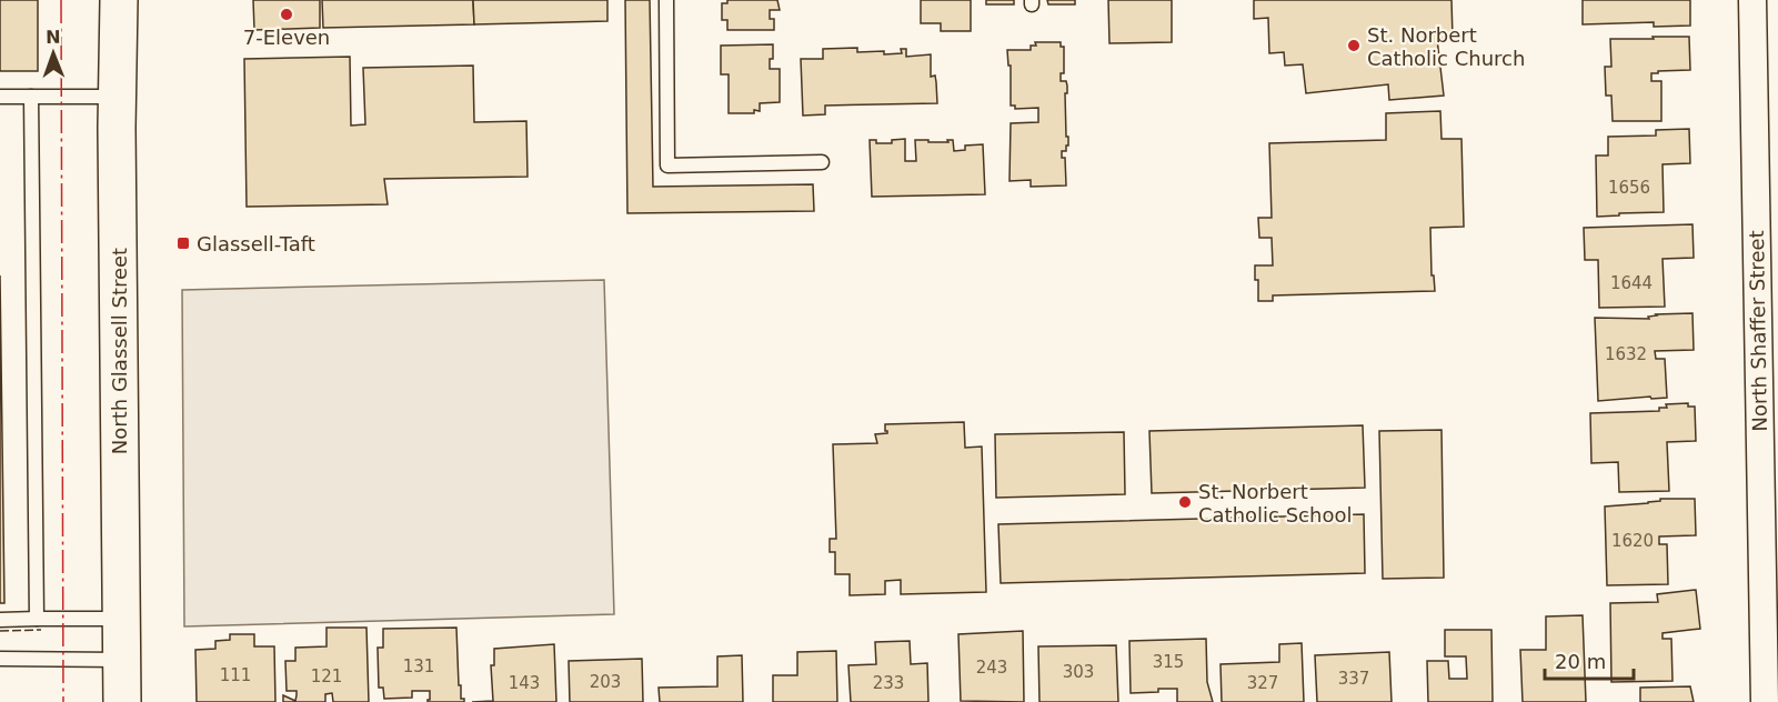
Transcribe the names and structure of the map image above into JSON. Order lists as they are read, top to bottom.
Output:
{
  "streets": {
    "main road": ["North Glassell Street"],
    "street": ["North Shaffer Street"]
  },
  "places": {
    "other": ["7-Eleven", "St. Norbert Catholic Church", "St. Norbert Catholic School"],
    "transit": ["Glassell-Taft"]
  },
  "house_numbers": [
    "1656",
    "1644",
    "1632",
    "1620",
    "315",
    "131",
    "243",
    "303",
    "111",
    "121",
    "337",
    "203",
    "143",
    "233",
    "327"
  ],
  "scale_bar": "20 m",
  "north": "top"
}
